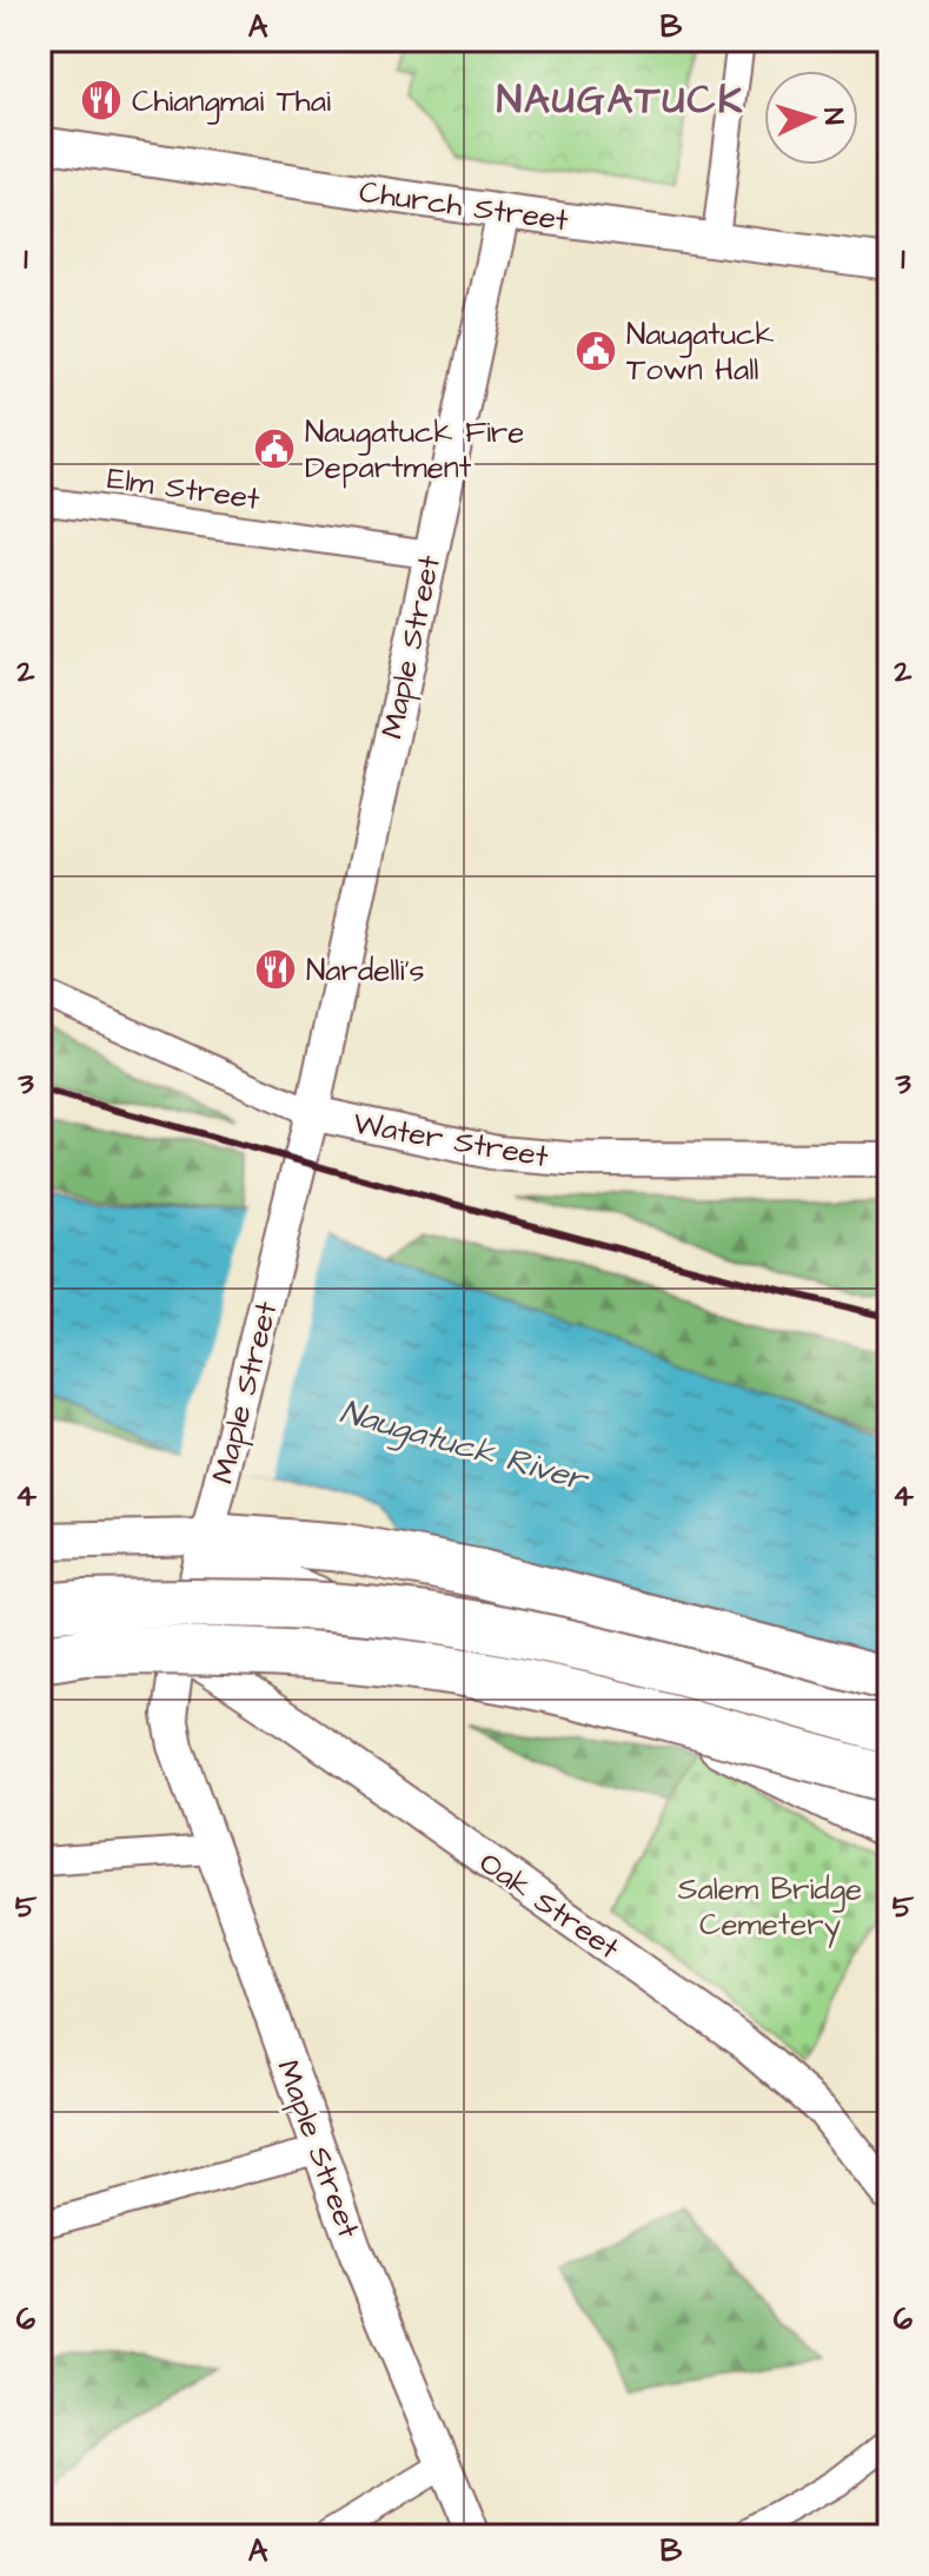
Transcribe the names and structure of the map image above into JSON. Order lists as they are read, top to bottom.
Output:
{
  "streets": {
    "street": [
      "Church Street",
      "Elm Street",
      "Maple Street",
      "Water Street",
      "Oak Street"
    ]
  },
  "crossings": [
    ["Church Street", "Maple Street"],
    ["Elm Street", "Maple Street"],
    ["Maple Street", "Water Street"],
    ["Maple Street", "Oak Street"]
  ],
  "districts": ["NAUGATUCK"],
  "water": ["Naugatuck River"],
  "parks": ["Salem Bridge Cemetery"],
  "places": {
    "restaurant": ["Chiangmai Thai", "Nardelli's"],
    "public building": ["Naugatuck Town Hall", "Naugatuck Fire Department"]
  },
  "north": "right",
  "grid": {
    "columns": ["A", "B"],
    "rows": [
      "1",
      "2",
      "3",
      "4",
      "5",
      "6"
    ]
  }
}
